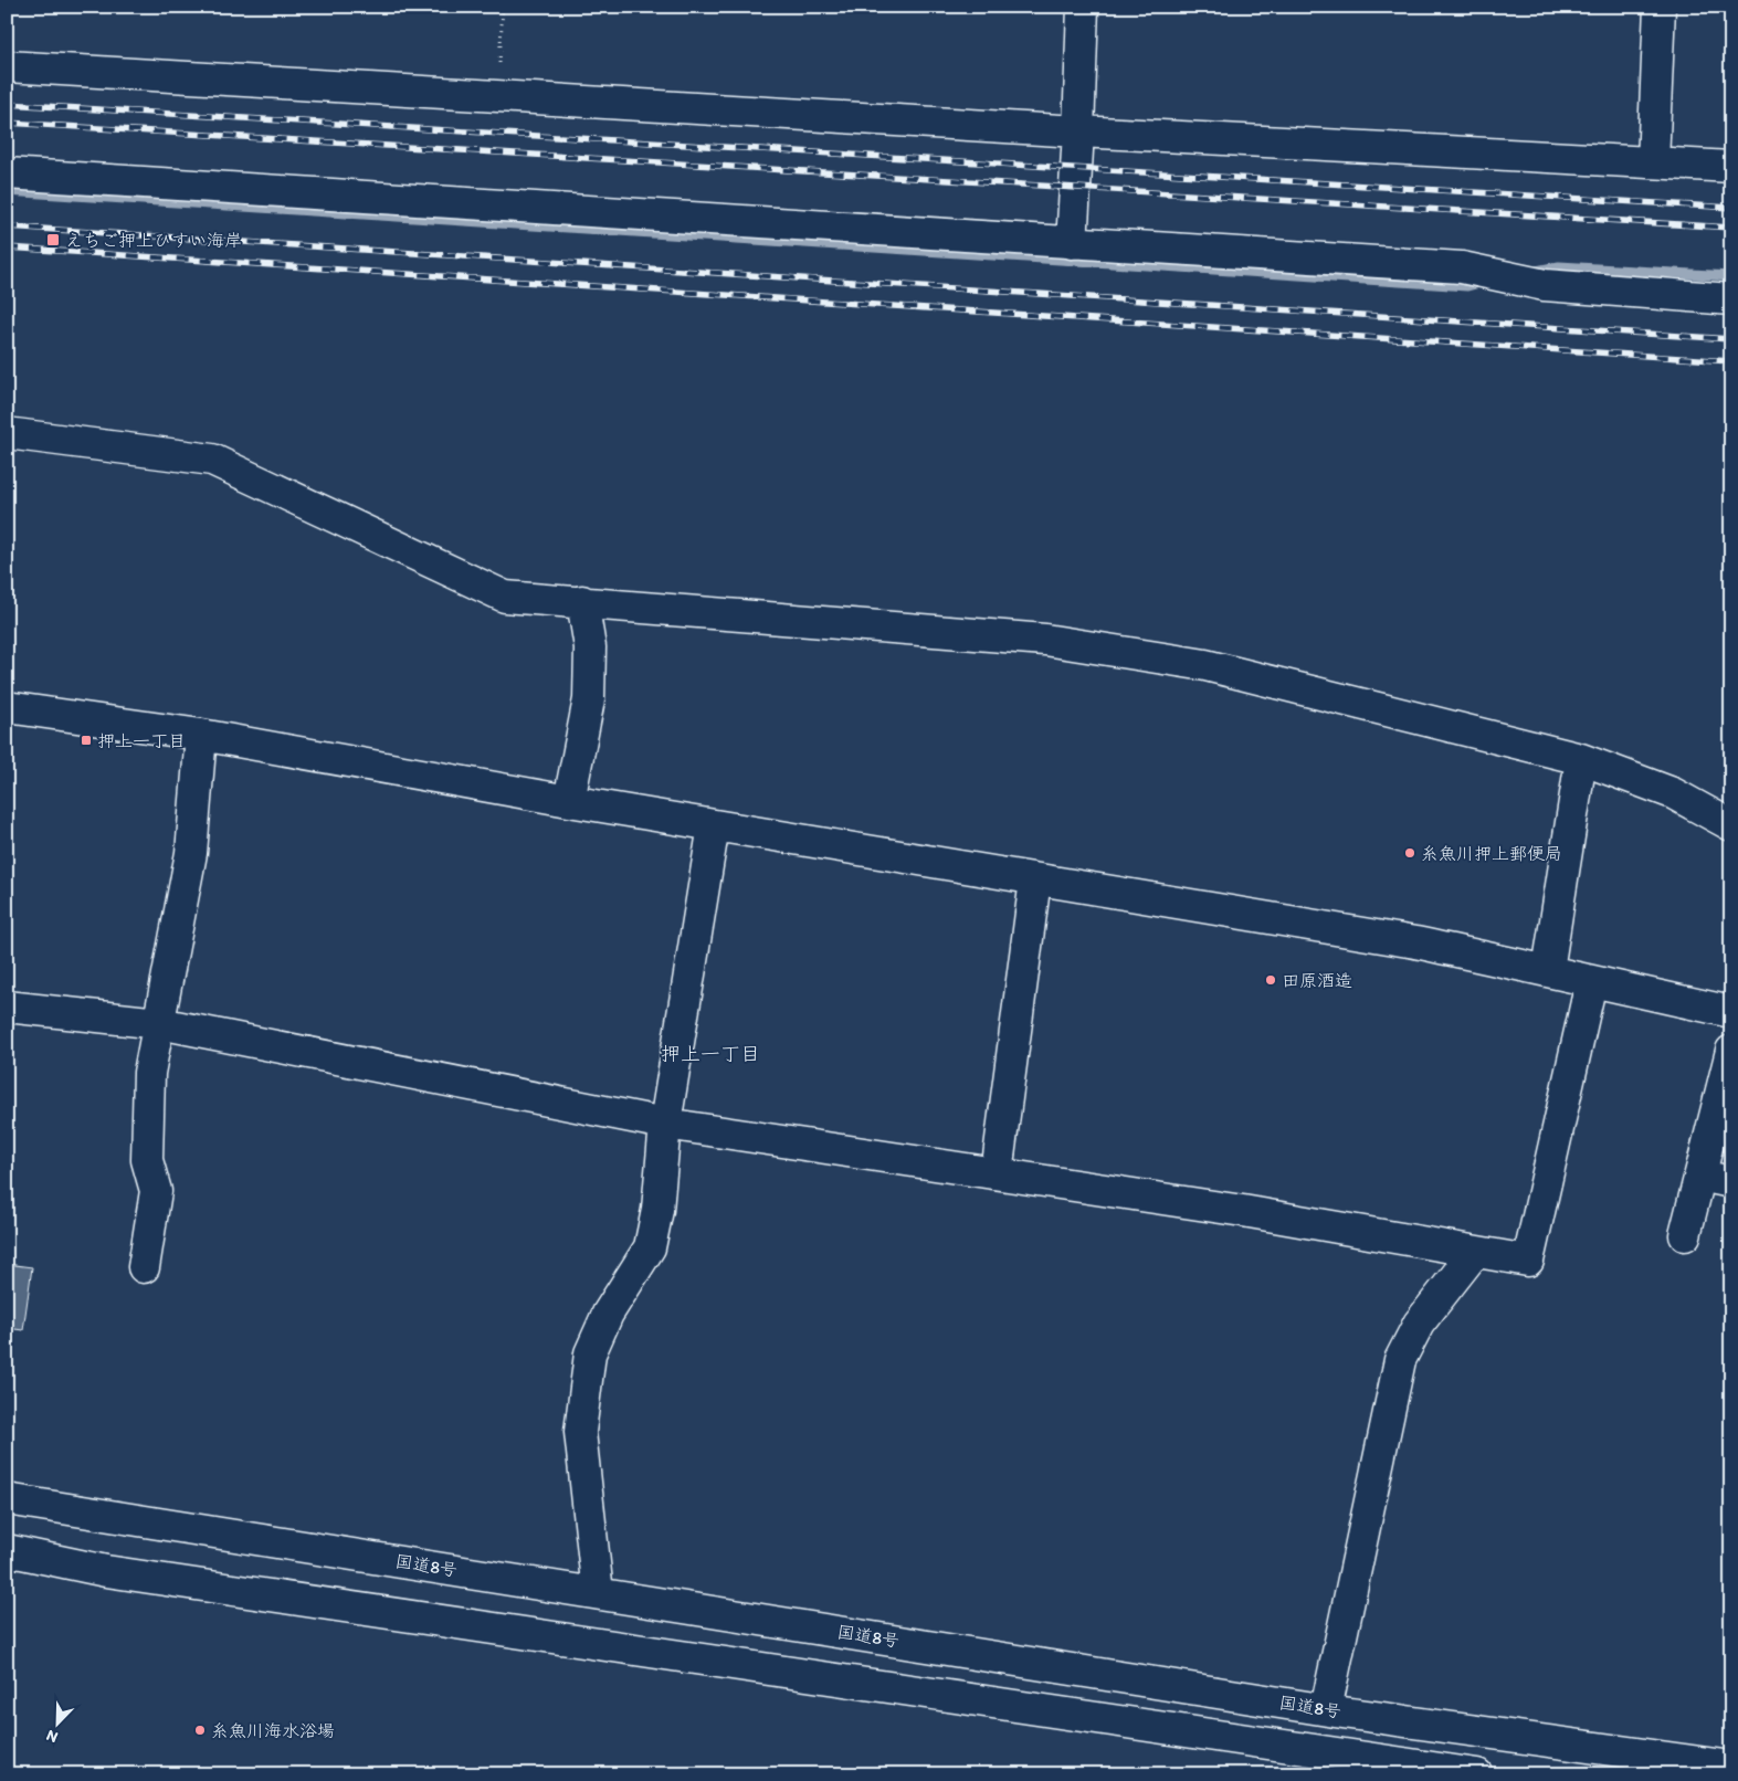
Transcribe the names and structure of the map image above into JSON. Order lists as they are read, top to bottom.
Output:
{
  "streets": {
    "main road": ["国道8号"]
  },
  "districts": ["押上一丁目"],
  "places": {
    "transit": ["えちご押上ひすい海岸", "押上一丁目"],
    "other": ["糸魚川押上郵便局", "田原酒造", "糸魚川海水浴場"]
  },
  "north": "bottom left"
}
